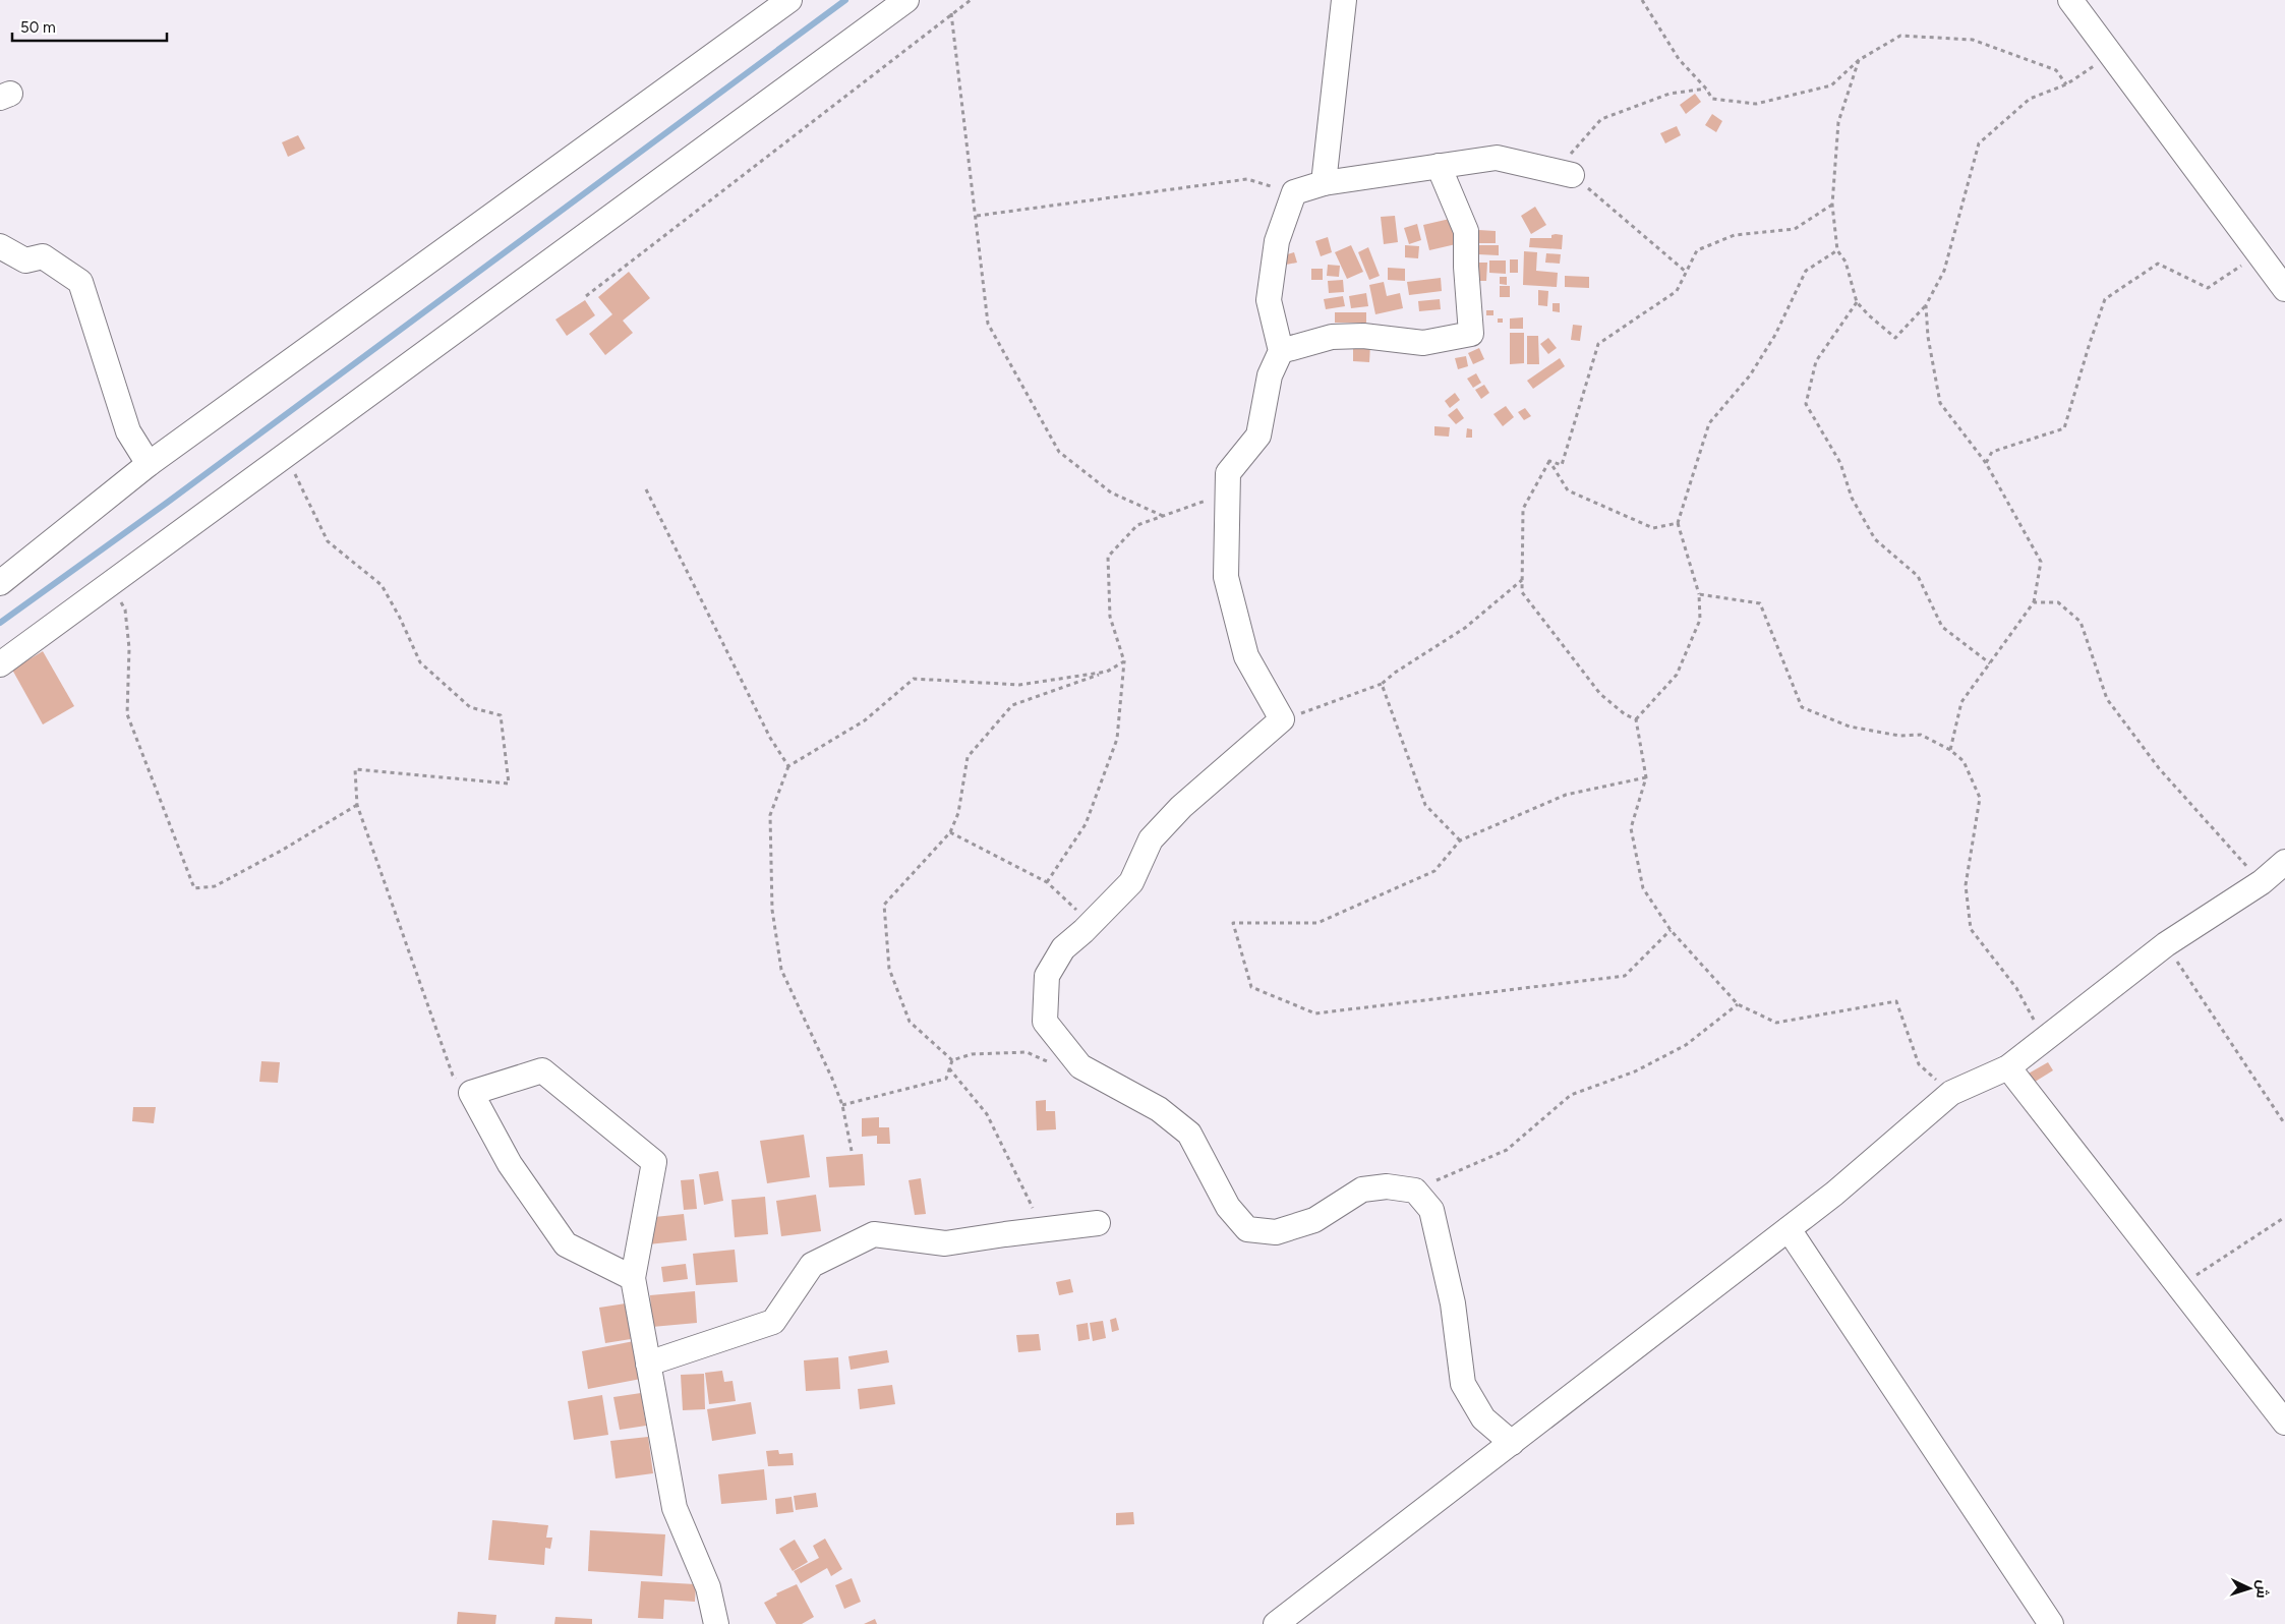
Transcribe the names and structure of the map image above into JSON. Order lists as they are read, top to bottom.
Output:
{
  "scale_bar": "50 m",
  "north": "right"
}
